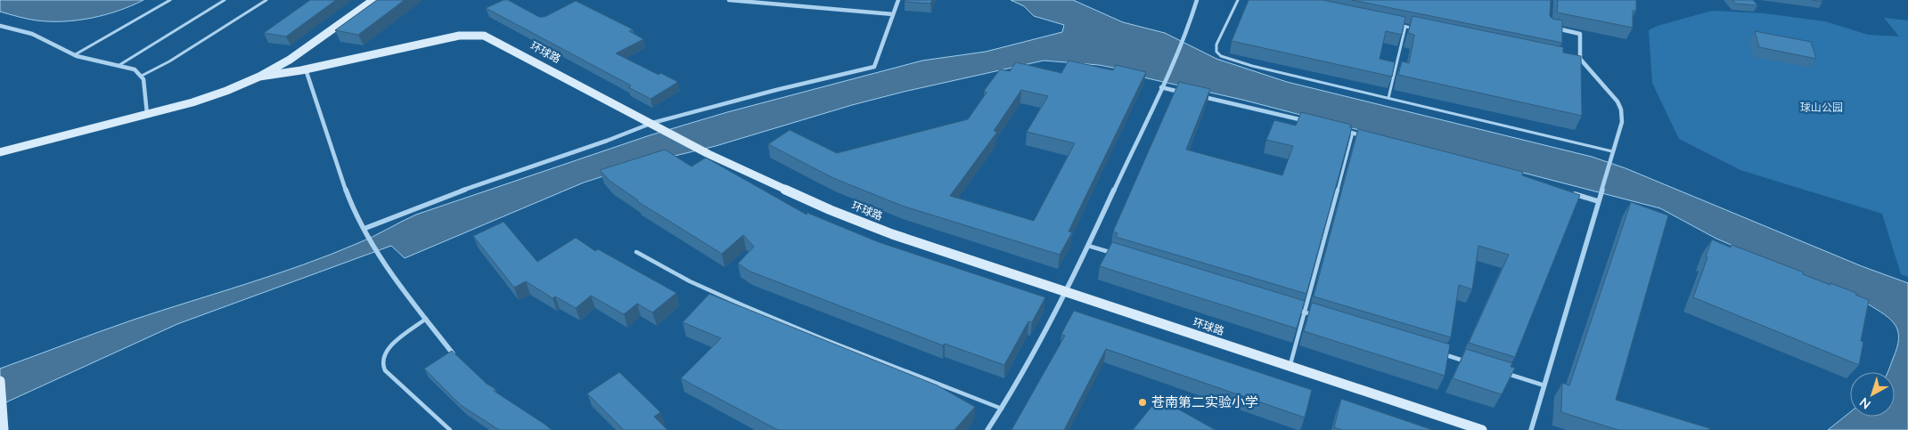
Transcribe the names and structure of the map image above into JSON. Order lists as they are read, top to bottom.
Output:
{
  "streets": {
    "street": ["环球路"]
  },
  "parks": ["球山公园"],
  "places": ["苍南第二实验小学"],
  "north": "bottom left"
}
